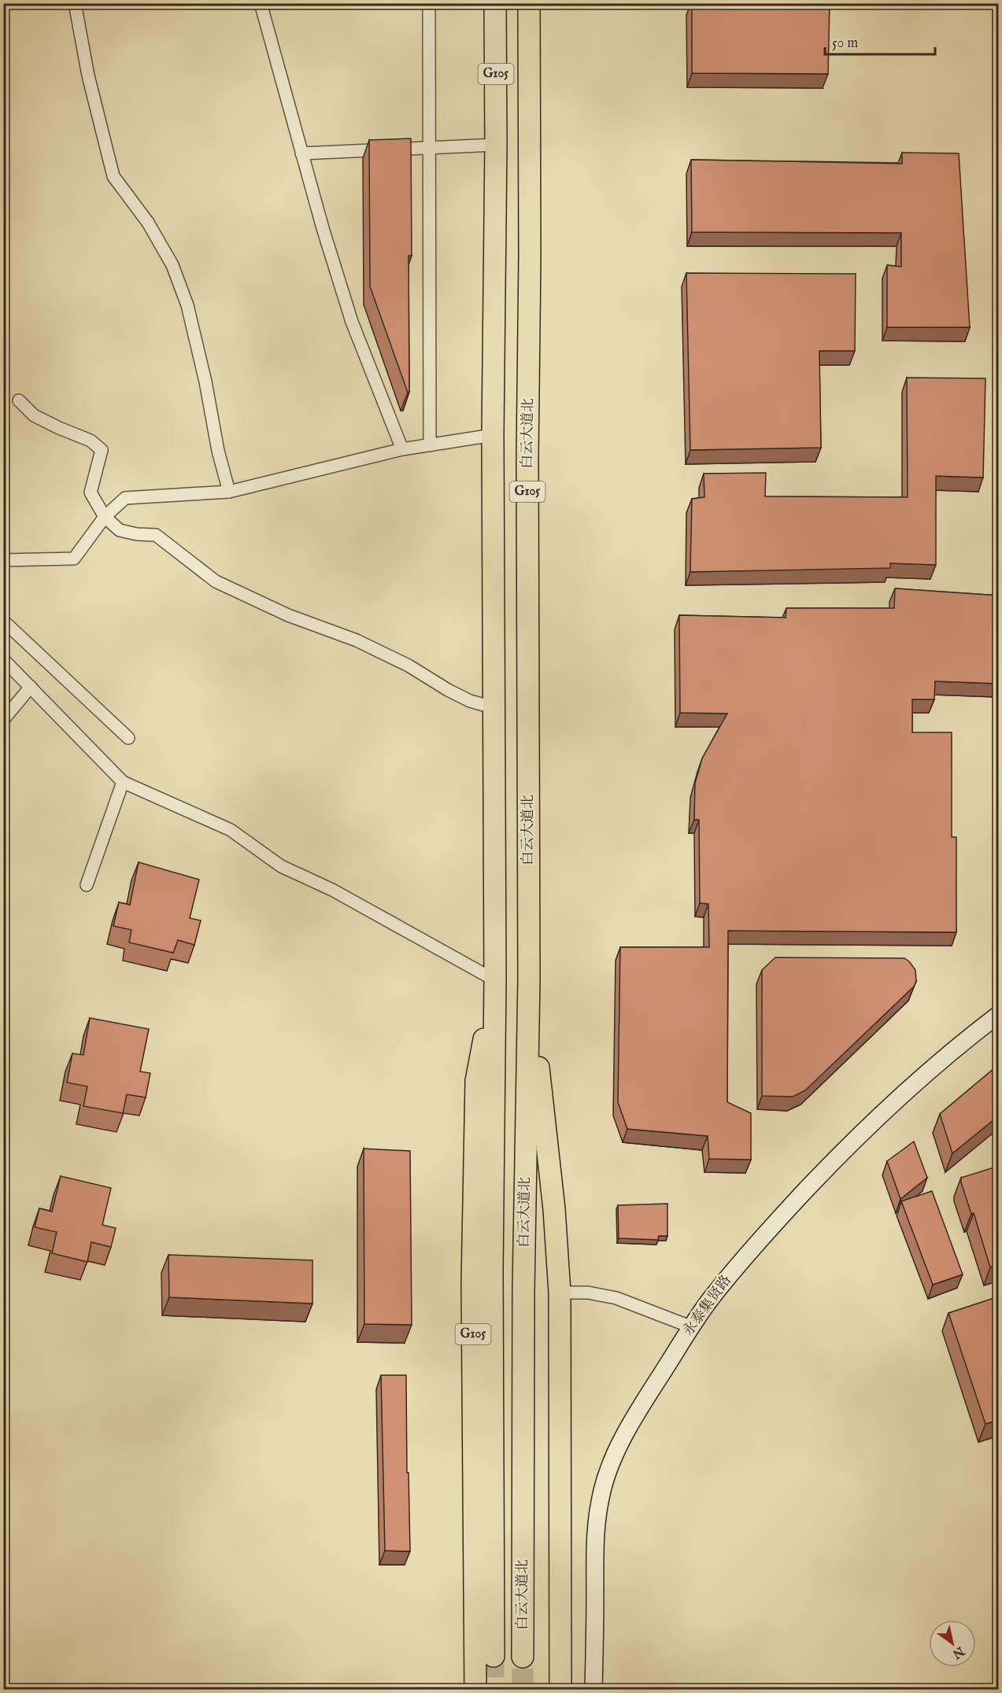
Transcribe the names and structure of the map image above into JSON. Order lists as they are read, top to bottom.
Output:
{
  "streets": {
    "highway": ["G105", "白云大道北"],
    "street": ["永泰集贤路"]
  },
  "crossings": [
    ["G105", "白云大道北"]
  ],
  "scale_bar": "50 m",
  "north": "bottom right"
}
